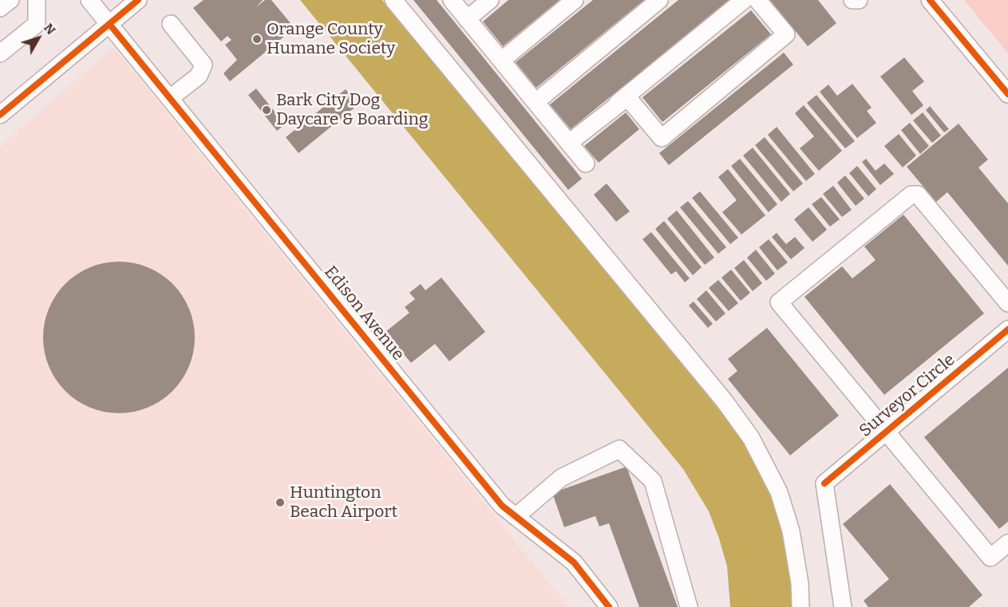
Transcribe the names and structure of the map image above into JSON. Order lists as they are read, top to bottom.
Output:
{
  "streets": {
    "street": ["Edison Avenue", "Surveyor Circle"]
  },
  "places": ["Orange County Humane Society", "Bark City Dog Daycare & Boarding", "Huntington Beach Airport"],
  "north": "top right"
}
